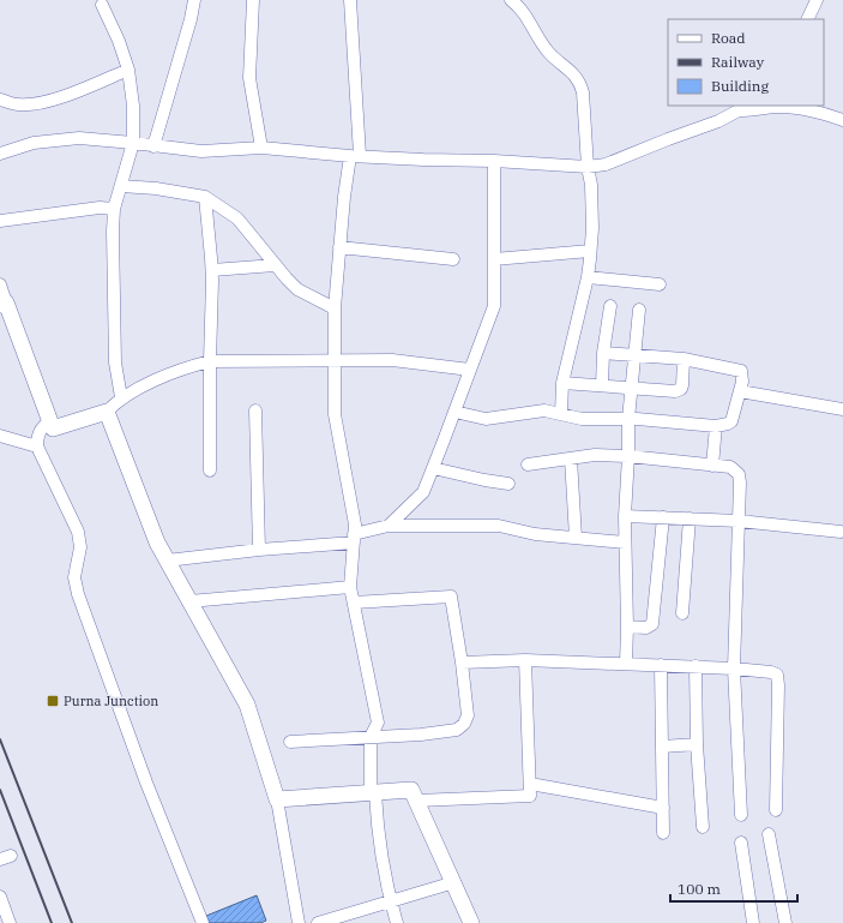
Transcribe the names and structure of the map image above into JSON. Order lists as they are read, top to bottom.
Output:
{
  "places": {
    "transit": ["Purna Junction"]
  },
  "legend": ["Road", "Railway", "Building"],
  "scale_bar": "100 m"
}
